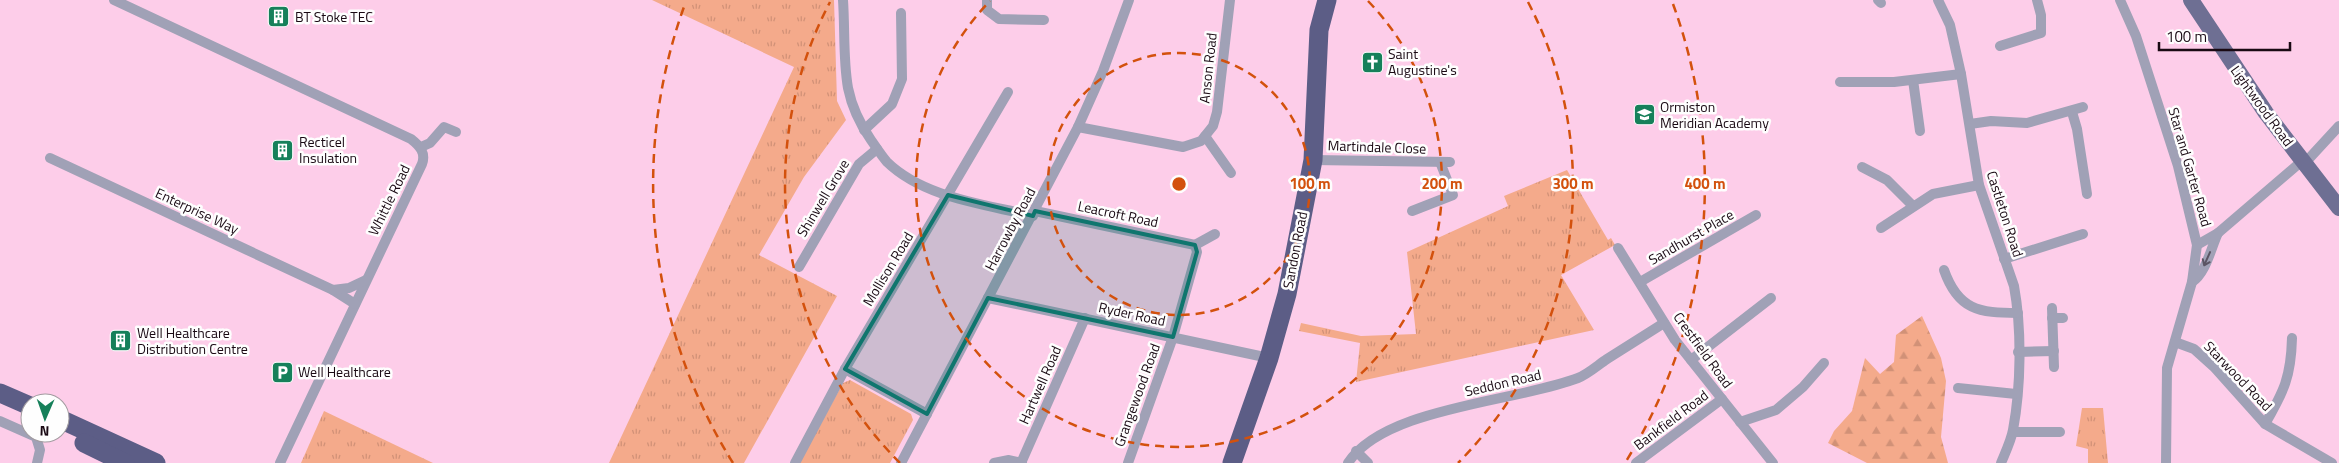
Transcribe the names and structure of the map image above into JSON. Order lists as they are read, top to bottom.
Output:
{
  "streets": {
    "highway": ["Sandon Road"],
    "main road": ["Lightwood Road"],
    "street": [
      "Anson Road",
      "Martindale Close",
      "Star and Garter Road",
      "Shinwell Grove",
      "Whittle Road",
      "Enterprise Way",
      "Leacroft Road",
      "Castleton Road",
      "Harrowby Road",
      "Sandhurst Place",
      "Mollison Road",
      "Ryder Road",
      "Crestfield Road",
      "Starwood Road",
      "Seddon Road",
      "Hartwell Road",
      "Grangewood Road",
      "Bankfield Road"
    ]
  },
  "crossings": [
    ["Martindale Close", "Sandon Road"],
    ["Star and Garter Road", "Starwood Road"],
    ["Shinwell Grove", "Leacroft Road"],
    ["Whittle Road", "Enterprise Way"],
    ["Leacroft Road", "Harrowby Road"],
    ["Leacroft Road", "Mollison Road"],
    ["Harrowby Road", "Ryder Road"],
    ["Sandhurst Place", "Crestfield Road"],
    ["Sandon Road", "Ryder Road"],
    ["Ryder Road", "Hartwell Road"],
    ["Ryder Road", "Grangewood Road"],
    ["Crestfield Road", "Seddon Road"],
    ["Crestfield Road", "Bankfield Road"]
  ],
  "places": {
    "building": ["BT Stoke TEC", "Recticel Insulation", "Well Healthcare Distribution Centre"],
    "church": ["Saint Augustine's"],
    "school or university": ["Ormiston Meridian Academy"],
    "parking": ["Well Healthcare"]
  },
  "scale_bar": "100 m",
  "north": "bottom",
  "rings": [
    "100 m",
    "200 m",
    "300 m",
    "400 m"
  ]
}
